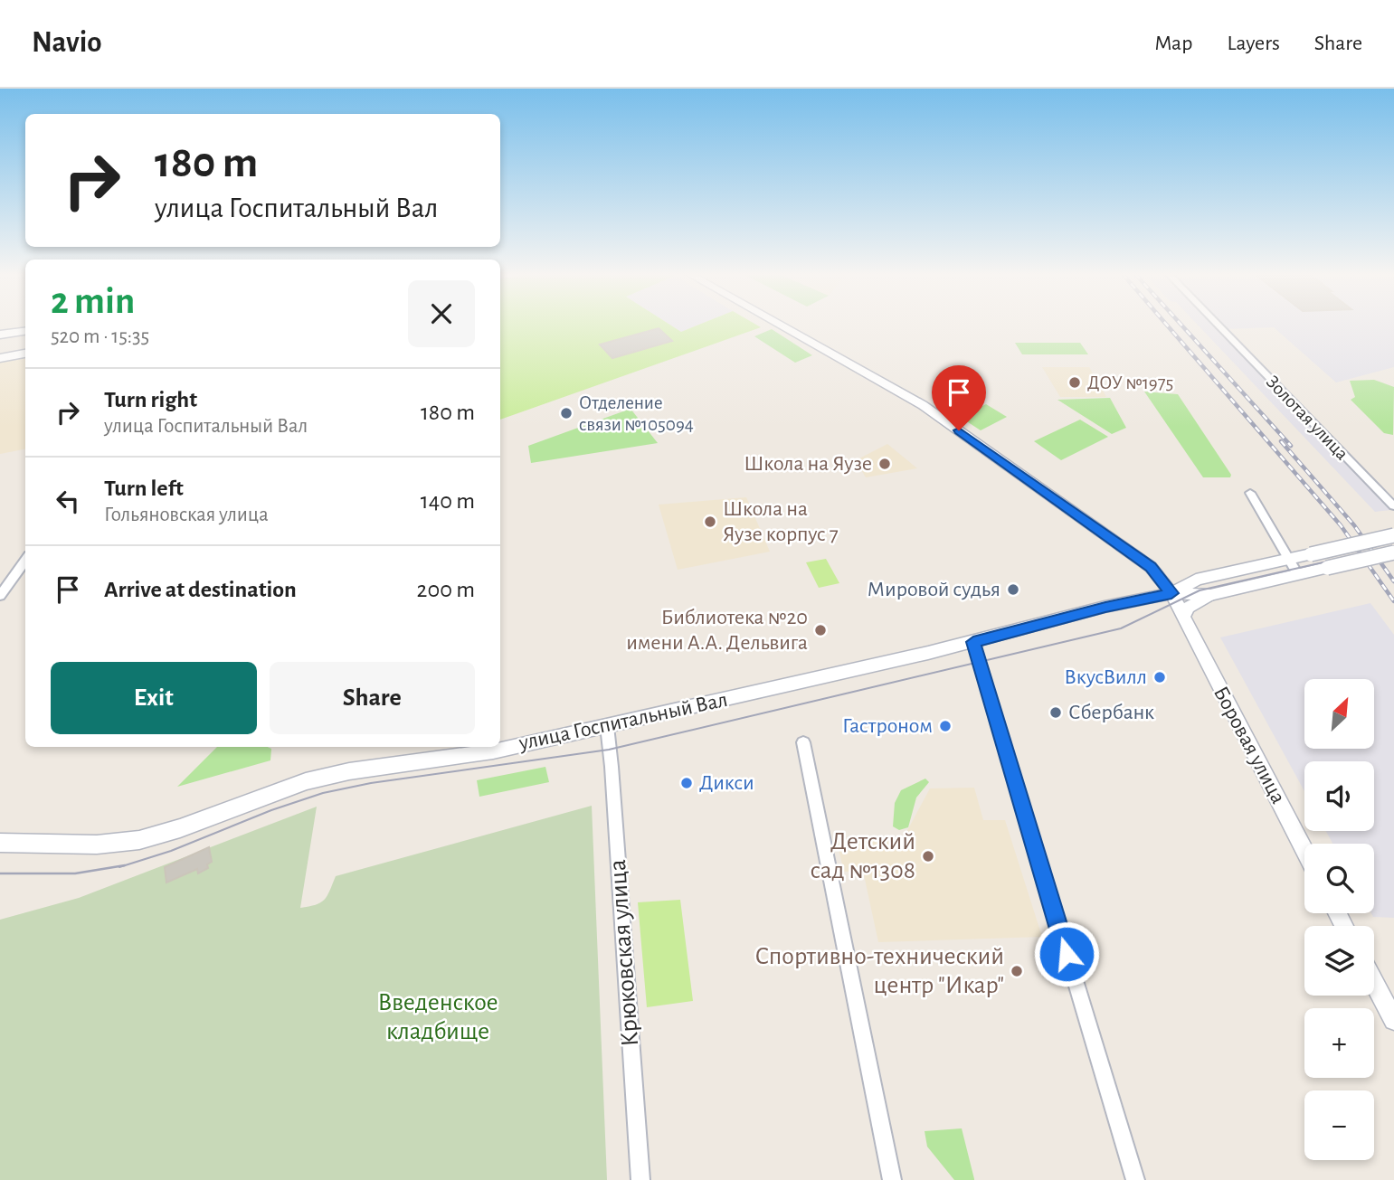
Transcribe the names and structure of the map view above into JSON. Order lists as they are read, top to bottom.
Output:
{
  "streets": {
    "main road": ["улица Госпитальный Вал"],
    "street": ["Золотая улица", "Боровая улица", "Крюковская улица"]
  },
  "crossings": [
    ["улица Госпитальный Вал", "Боровая улица"],
    ["улица Госпитальный Вал", "Крюковская улица"]
  ],
  "parks": ["Введенское кладбище"],
  "places": [
    "ДОУ №1975",
    "Отделение связи №105094",
    "Школа на Яузе",
    "Школа на Яузе корпус 7",
    "Мировой судья",
    "Библиотека №20 имени А.А. Дельвига",
    "ВкусВилл",
    "Сбербанк",
    "Гастроном",
    "Дикси",
    "Детский сад №1308",
    "Спортивно-технический центр \"Икар\""
  ],
  "north": "top right",
  "page": {
    "header": "Navio",
    "nav": ["Map", "Layers", "Share"],
    "turn": ["180 m", "улица Госпитальный Вал"],
    "heading": ["2 min", "520 m · 15:35"],
    "list": [
      {
        "name": "Turn right",
        "note": "улица Госпитальный Вал",
        "value": "180 m"
      },
      {
        "name": "Turn left",
        "note": "Гольяновская улица",
        "value": "140 m"
      },
      {
        "name": "Arrive at destination",
        "value": "200 m"
      }
    ],
    "buttons": ["Exit", "Share"],
    "map_buttons": ["+", "−"]
  }
}
